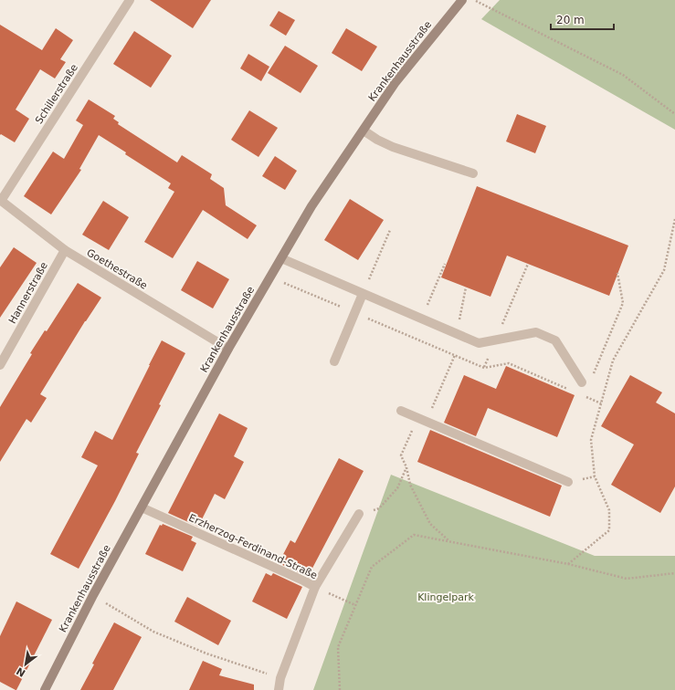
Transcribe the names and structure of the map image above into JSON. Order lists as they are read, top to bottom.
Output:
{
  "streets": {
    "street": [
      "Krankenhausstraße",
      "Schillerstraße",
      "Goethestraße",
      "Hannerstraße",
      "Erzherzog-Ferdinand-Straße"
    ]
  },
  "crossings": [
    ["Krankenhausstraße", "Goethestraße"],
    ["Krankenhausstraße", "Erzherzog-Ferdinand-Straße"],
    ["Schillerstraße", "Goethestraße"],
    ["Goethestraße", "Hannerstraße"]
  ],
  "parks": ["Klingelpark"],
  "scale_bar": "20 m",
  "north": "bottom left"
}
